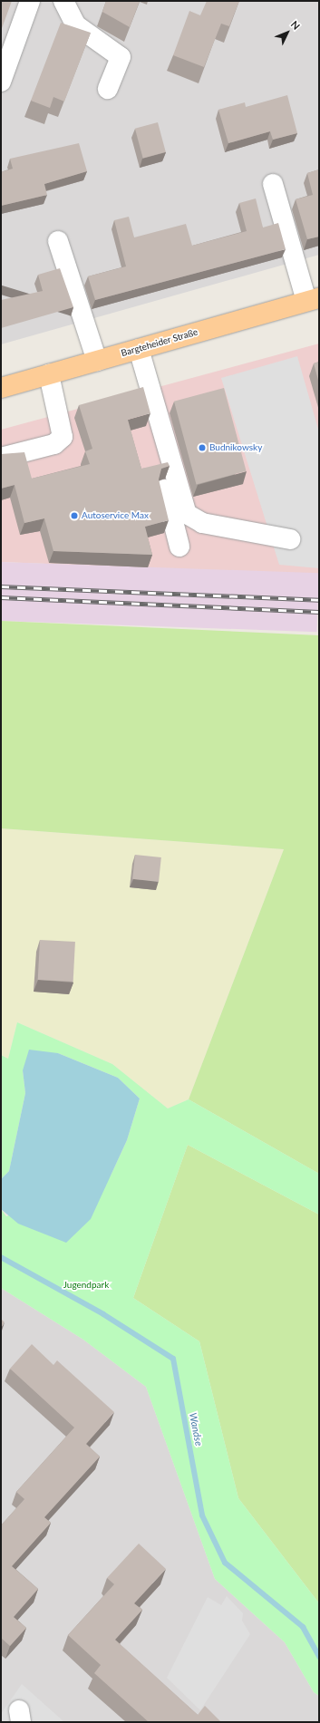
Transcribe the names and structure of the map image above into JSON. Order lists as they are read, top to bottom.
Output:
{
  "streets": {
    "main road": ["Bargteheider Straße"]
  },
  "water": ["Wandse"],
  "parks": ["Jugendpark"],
  "places": ["Budnikowsky", "Autoservice Max"],
  "north": "top right"
}
